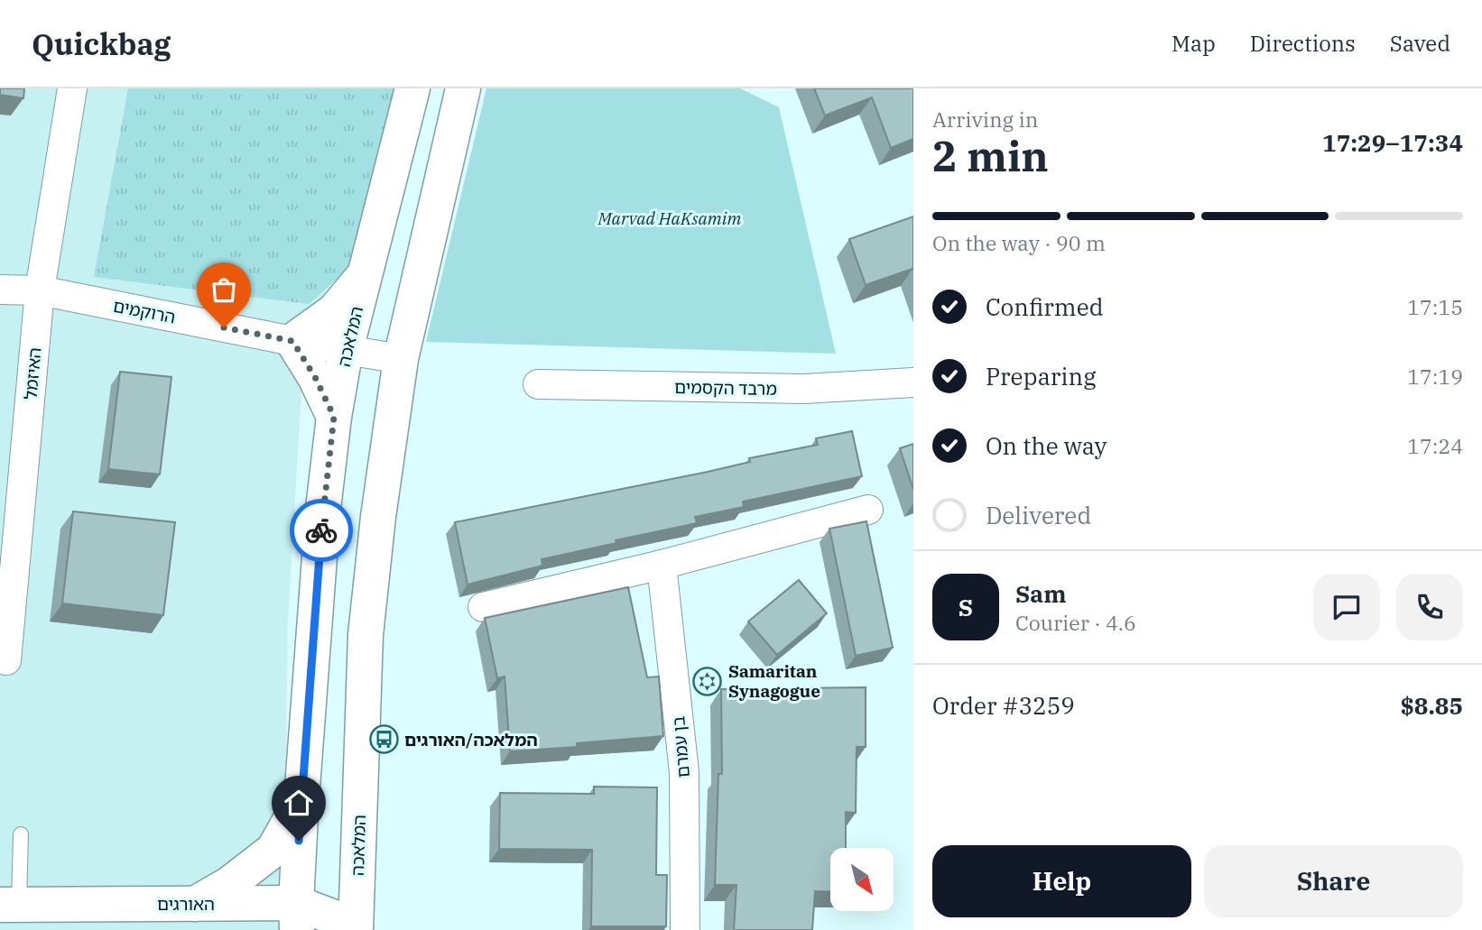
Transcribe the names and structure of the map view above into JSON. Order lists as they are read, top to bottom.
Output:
{
  "streets": {
    "main road": ["המלאכה", "האורגים"],
    "street": [
      "הרוקמים",
      "האיזמל",
      "מרבד הקסמים",
      "בן עמרם"
    ]
  },
  "crossings": [
    ["הרוקמים", "המלאכה"],
    ["הרוקמים", "האיזמל"],
    ["המלאכה", "האורגים"]
  ],
  "parks": ["Marvad HaKsamim"],
  "places": {
    "synagogue": ["Samaritan Synagogue"],
    "bus stop": ["המלאכה/האורגים"]
  },
  "north": "bottom right",
  "page": {
    "header": "Quickbag",
    "nav": ["Map", "Directions", "Saved"],
    "heading": ["2 min", "Arriving in", "17:29–17:34"],
    "panel": [
      "Sam",
      "Courier · 4.6",
      "Order #3259",
      "$8.85"
    ],
    "bar": "On the way · 90 m",
    "list": [
      ["Confirmed", "17:15"],
      ["Preparing", "17:19"],
      ["On the way", "17:24"],
      "Delivered"
    ],
    "round": "S",
    "buttons": ["Help", "Share"]
  }
}
